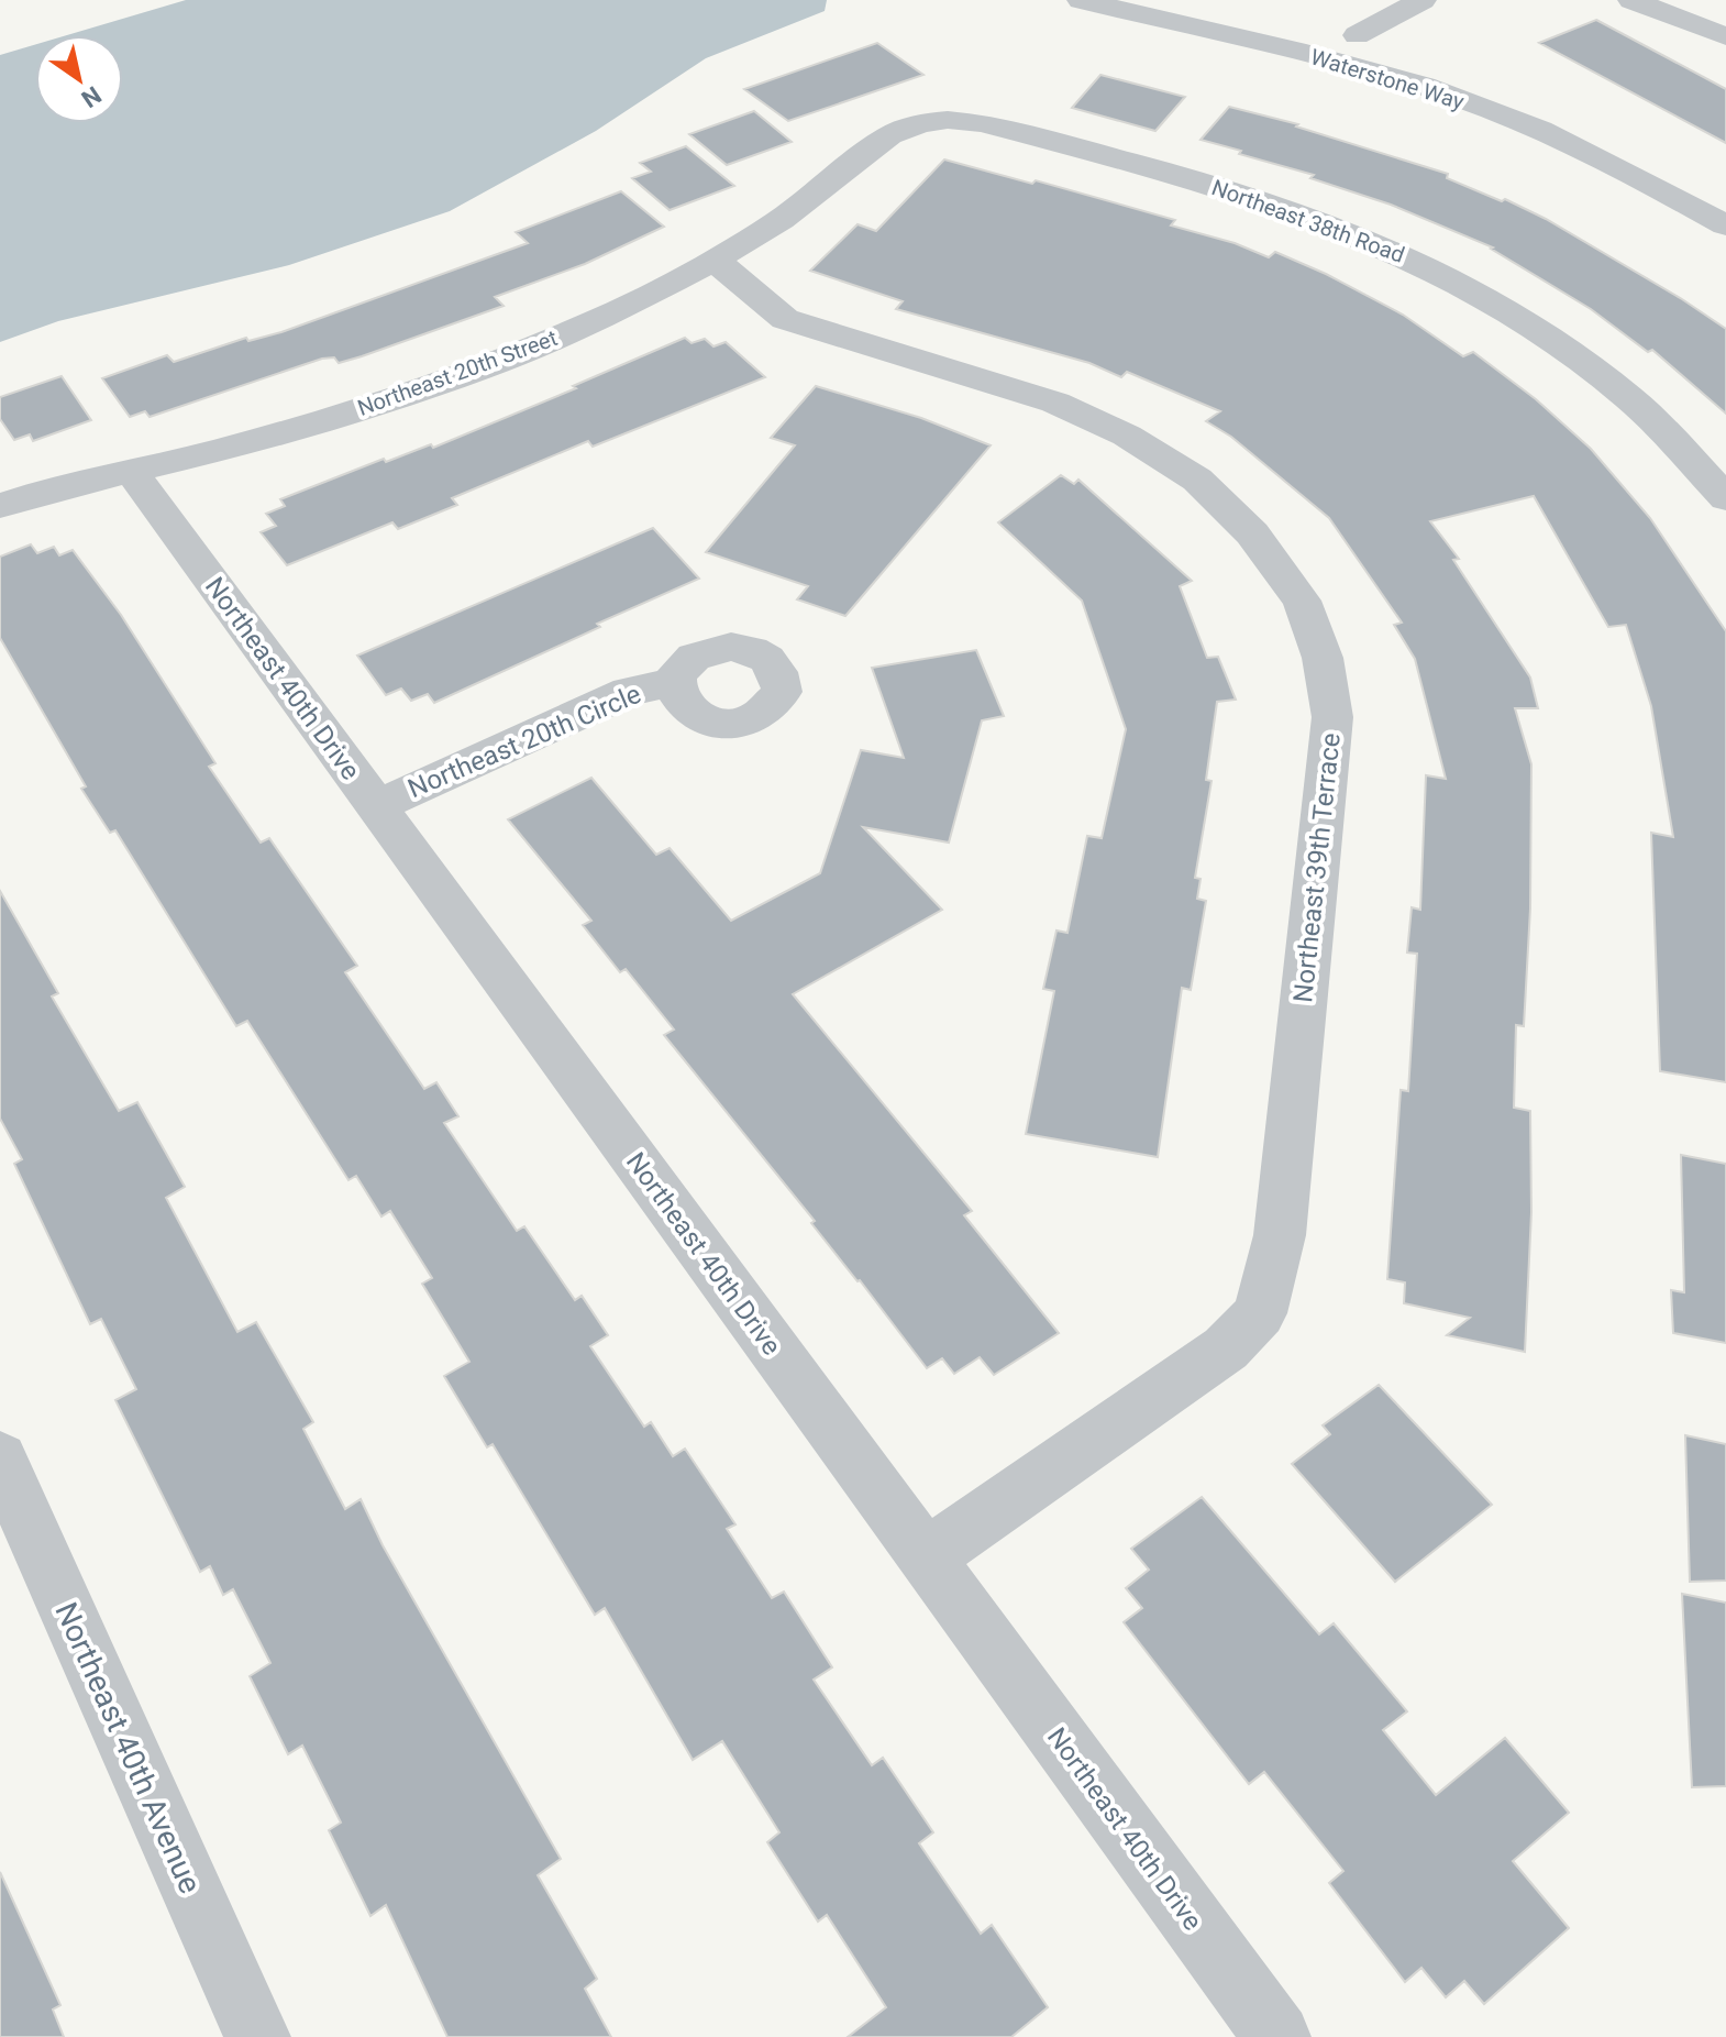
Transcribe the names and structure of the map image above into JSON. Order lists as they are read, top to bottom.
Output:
{
  "streets": {
    "street": [
      "Waterstone Way",
      "Northeast 38th Road",
      "Northeast 20th Street",
      "Northeast 40th Drive",
      "Northeast 20th Circle",
      "Northeast 39th Terrace",
      "Northeast 40th Avenue"
    ]
  },
  "crossings": [
    ["Northeast 38th Road", "Northeast 20th Street"],
    ["Northeast 20th Street", "Northeast 40th Drive"],
    ["Northeast 20th Street", "Northeast 39th Terrace"],
    ["Northeast 40th Drive", "Northeast 20th Circle"],
    ["Northeast 40th Drive", "Northeast 39th Terrace"]
  ],
  "north": "bottom right"
}
